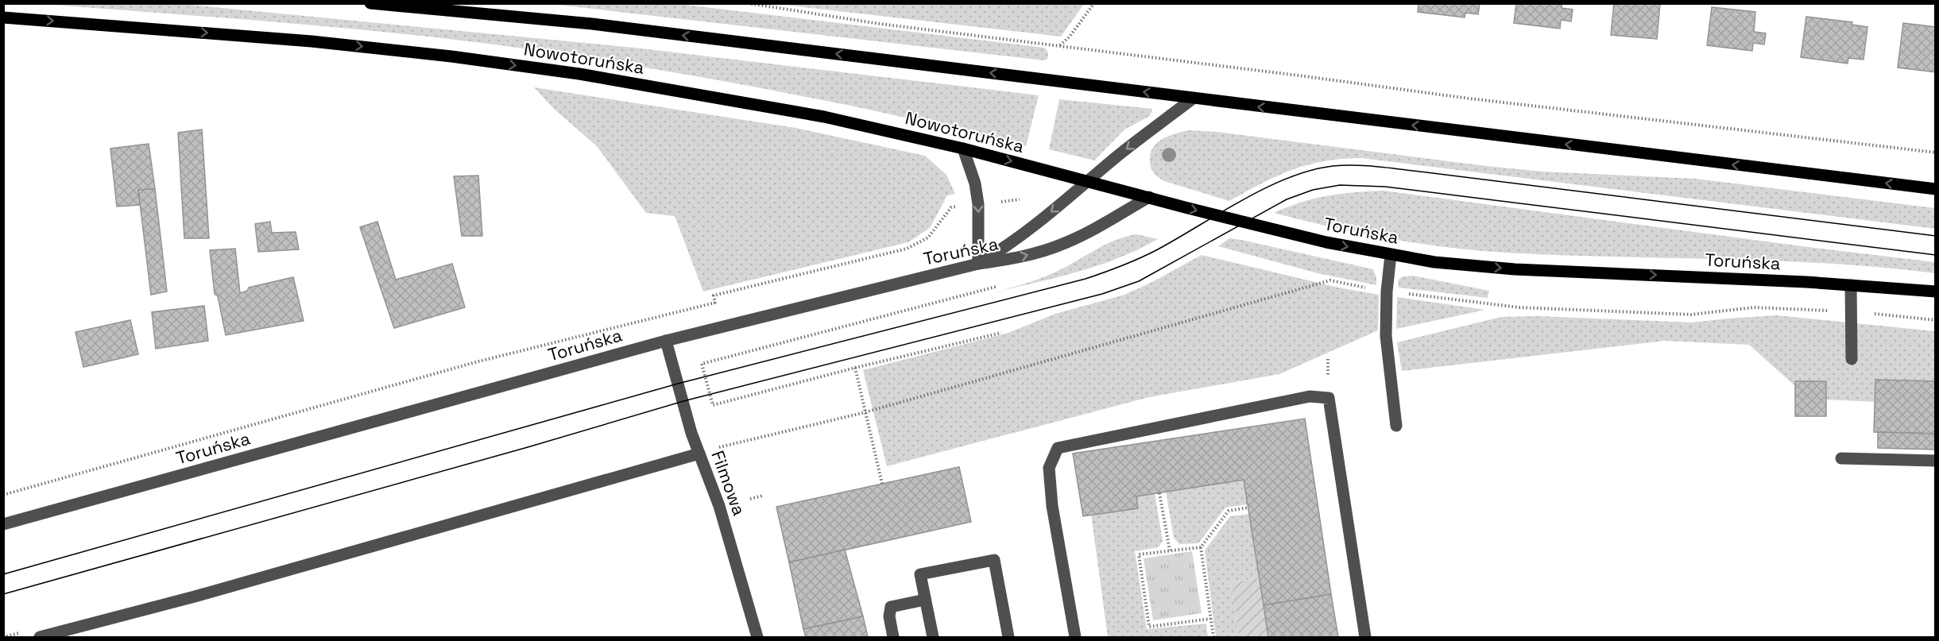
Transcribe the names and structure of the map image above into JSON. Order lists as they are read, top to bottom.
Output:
{
  "streets": {
    "main road": ["Nowotoruńska", "Toruńska"],
    "street": ["Filmowa"]
  },
  "crossings": [
    ["Nowotoruńska", "Toruńska"],
    ["Toruńska", "Filmowa"]
  ],
  "one_way": ["Toruńska"]
}
